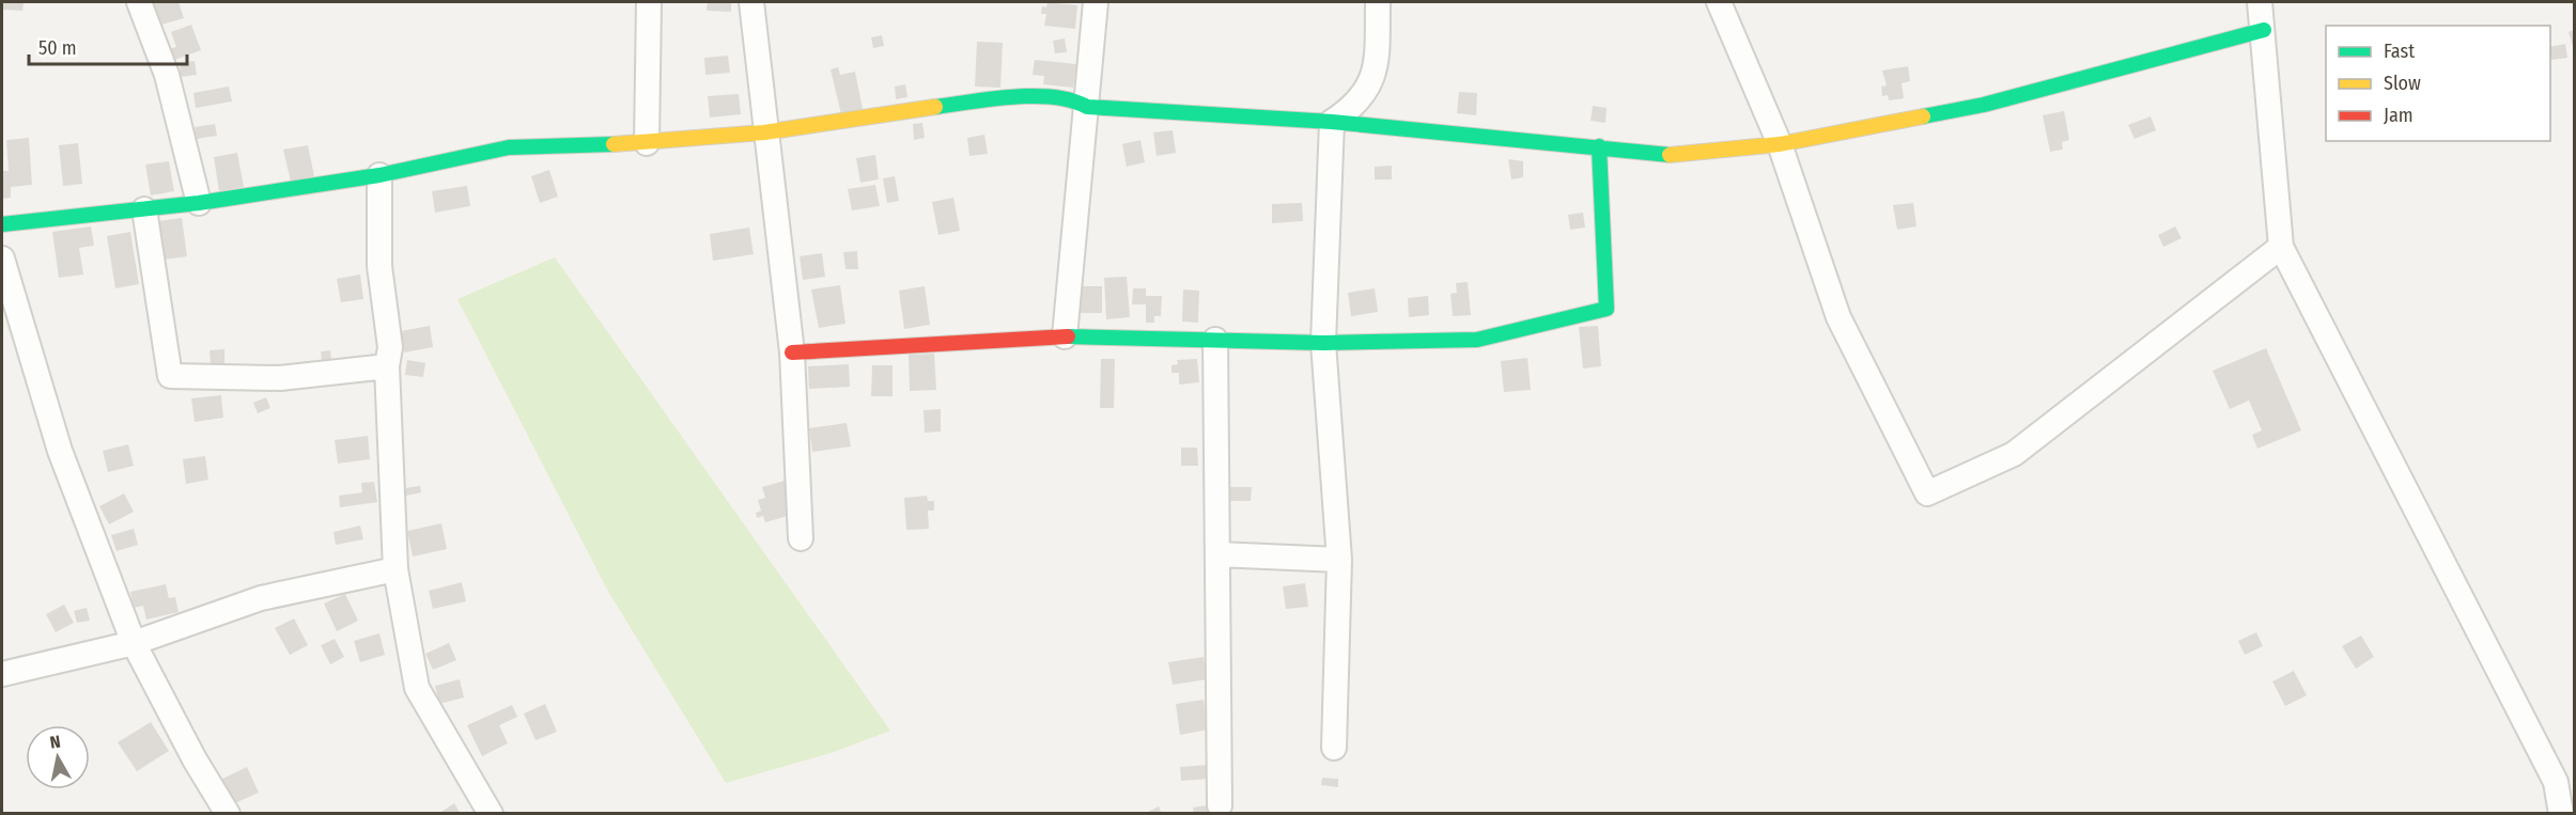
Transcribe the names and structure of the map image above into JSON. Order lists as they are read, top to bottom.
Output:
{
  "legend": ["Fast", "Slow", "Jam"],
  "scale_bar": "50 m",
  "north": "top"
}
